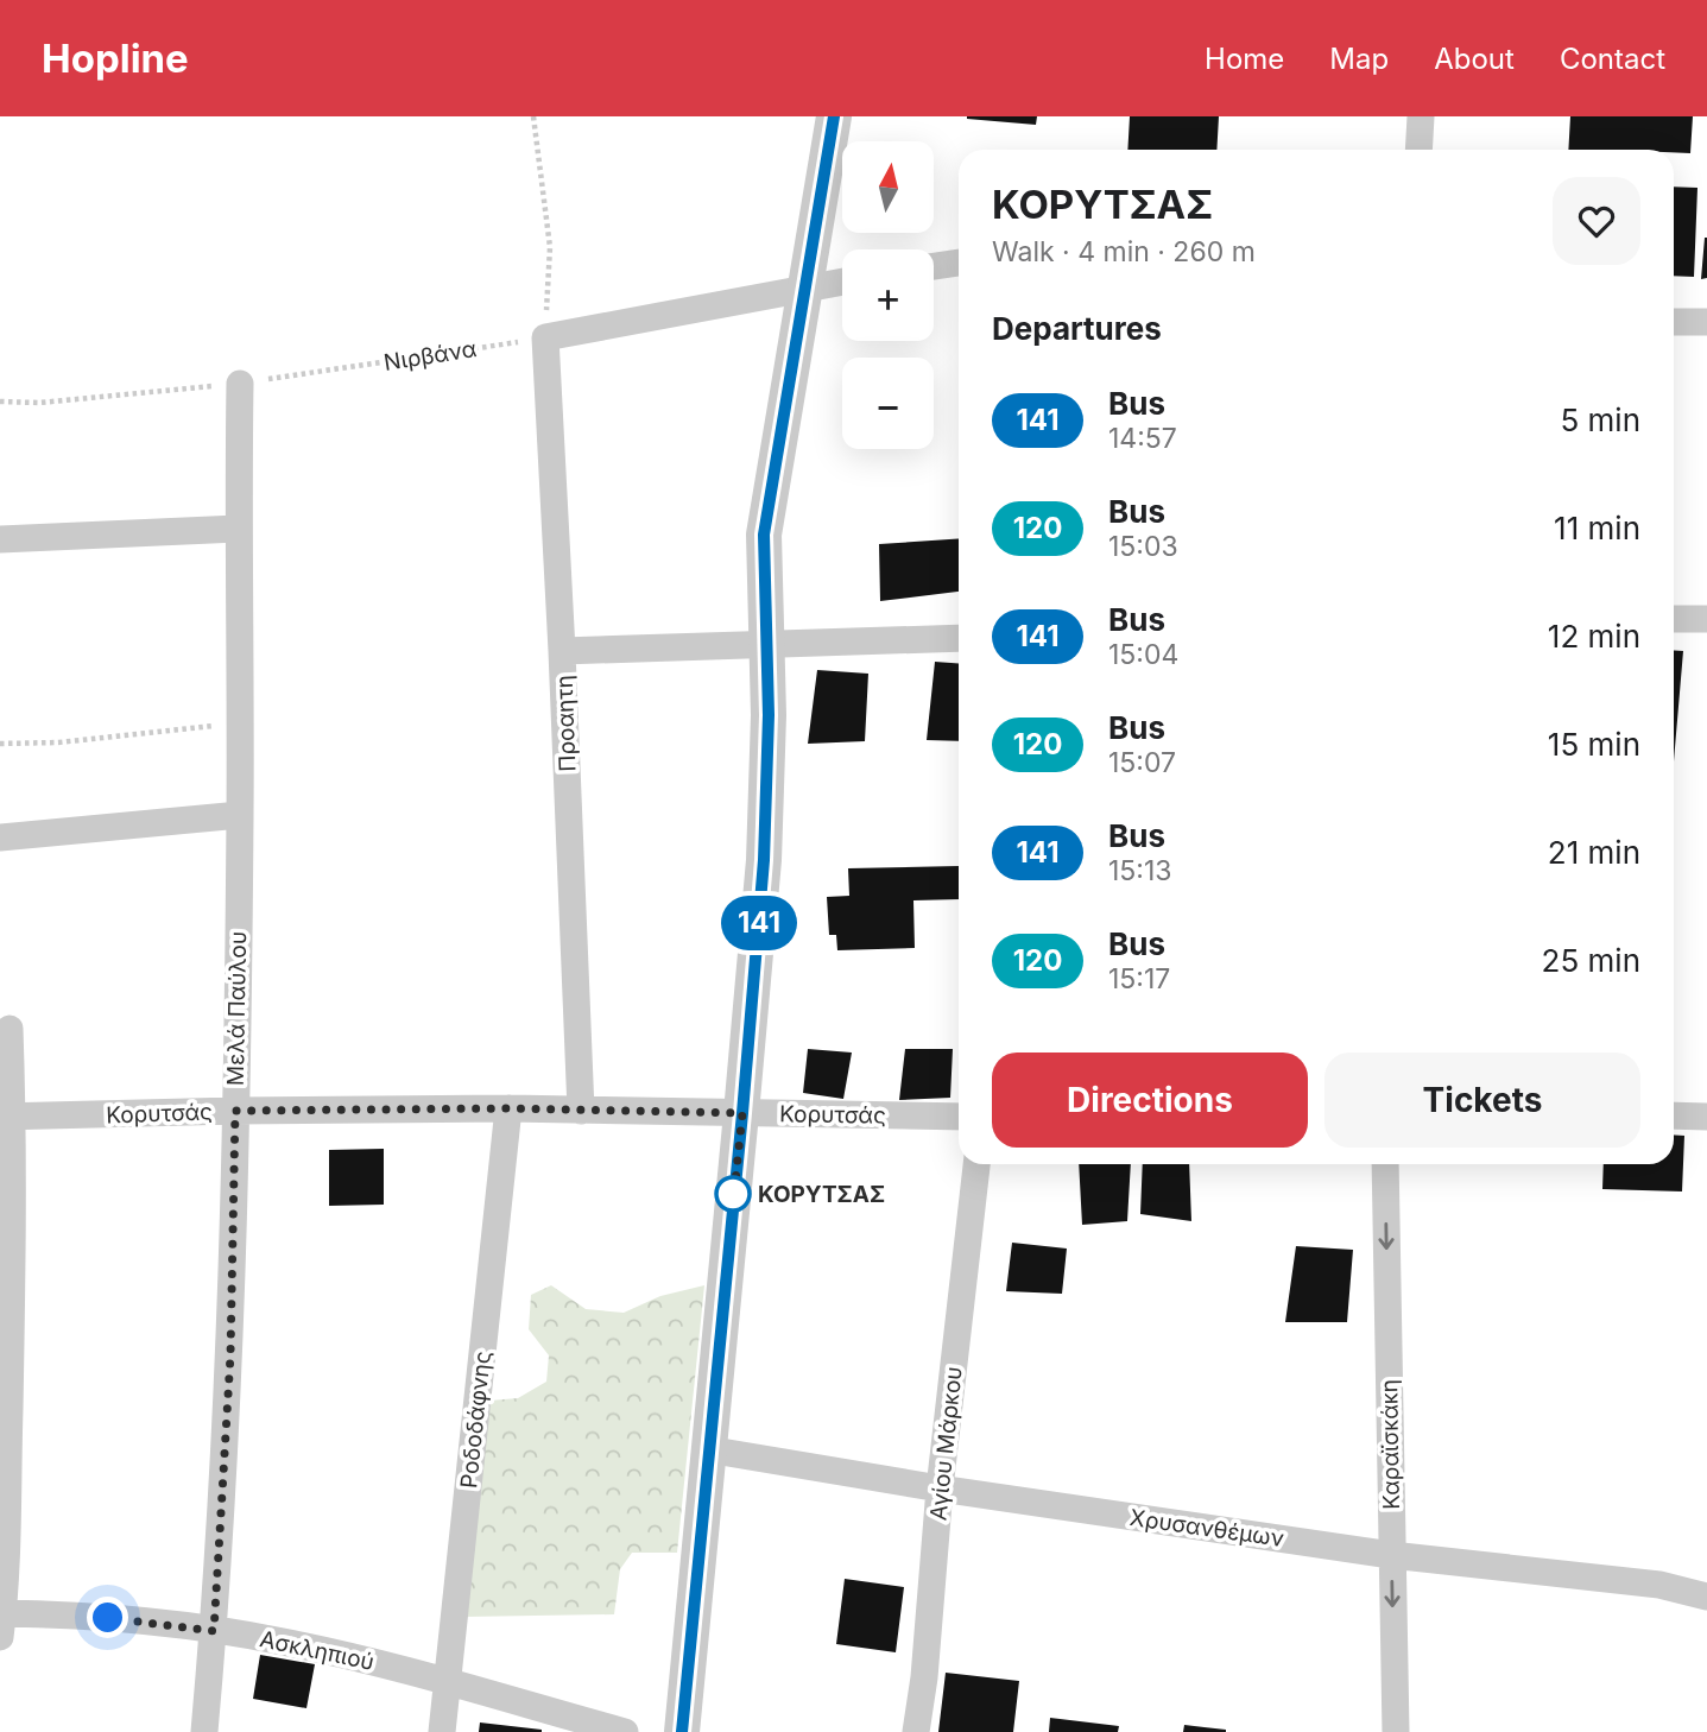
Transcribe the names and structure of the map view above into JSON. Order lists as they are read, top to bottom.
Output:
{
  "streets": {
    "street": [
      "Προαητη",
      "Μελά Παύλου",
      "Κορυτσάς",
      "Ροδοδάφνης",
      "Αγίου Μάρκου",
      "Καραϊσκάκη",
      "Χρυσανθέμων",
      "Ασκληπιού"
    ],
    "path": ["Νιρβάνα"]
  },
  "crossings": [
    ["Νιρβάνα", "Προαητη"],
    ["Νιρβάνα", "Μελά Παύλου"],
    ["Προαητη", "Κορυτσάς"],
    ["Μελά Παύλου", "Κορυτσάς"],
    ["Μελά Παύλου", "Ασκληπιού"],
    ["Κορυτσάς", "Ροδοδάφνης"],
    ["Ροδοδάφνης", "Ασκληπιού"],
    ["Αγίου Μάρκου", "Χρυσανθέμων"],
    ["Καραϊσκάκη", "Χρυσανθέμων"]
  ],
  "one_way": ["Καραϊσκάκη"],
  "places": ["ΚΟΡΥΤΣΑΣ"],
  "lines": ["bus line 141"],
  "north": "top",
  "page": {
    "header": "Hopline",
    "nav": [
      "Home",
      "Map",
      "About",
      "Contact"
    ],
    "on_map": "141",
    "map_buttons": ["+", "−"],
    "heading": [
      ["ΚΟΡΥΤΣΑΣ", "Walk · 4 min · 260 m"],
      "Departures"
    ],
    "list": [
      {
        "mark": "141",
        "name": "Bus",
        "note": "14:57",
        "value": "5 min"
      },
      {
        "mark": "120",
        "name": "Bus",
        "note": "15:03",
        "value": "11 min"
      },
      {
        "mark": "141",
        "name": "Bus",
        "note": "15:04",
        "value": "12 min"
      },
      {
        "mark": "120",
        "name": "Bus",
        "note": "15:07",
        "value": "15 min"
      },
      {
        "mark": "141",
        "name": "Bus",
        "note": "15:13",
        "value": "21 min"
      },
      {
        "mark": "120",
        "name": "Bus",
        "note": "15:17",
        "value": "25 min"
      }
    ],
    "buttons": ["Directions", "Tickets"]
  }
}
